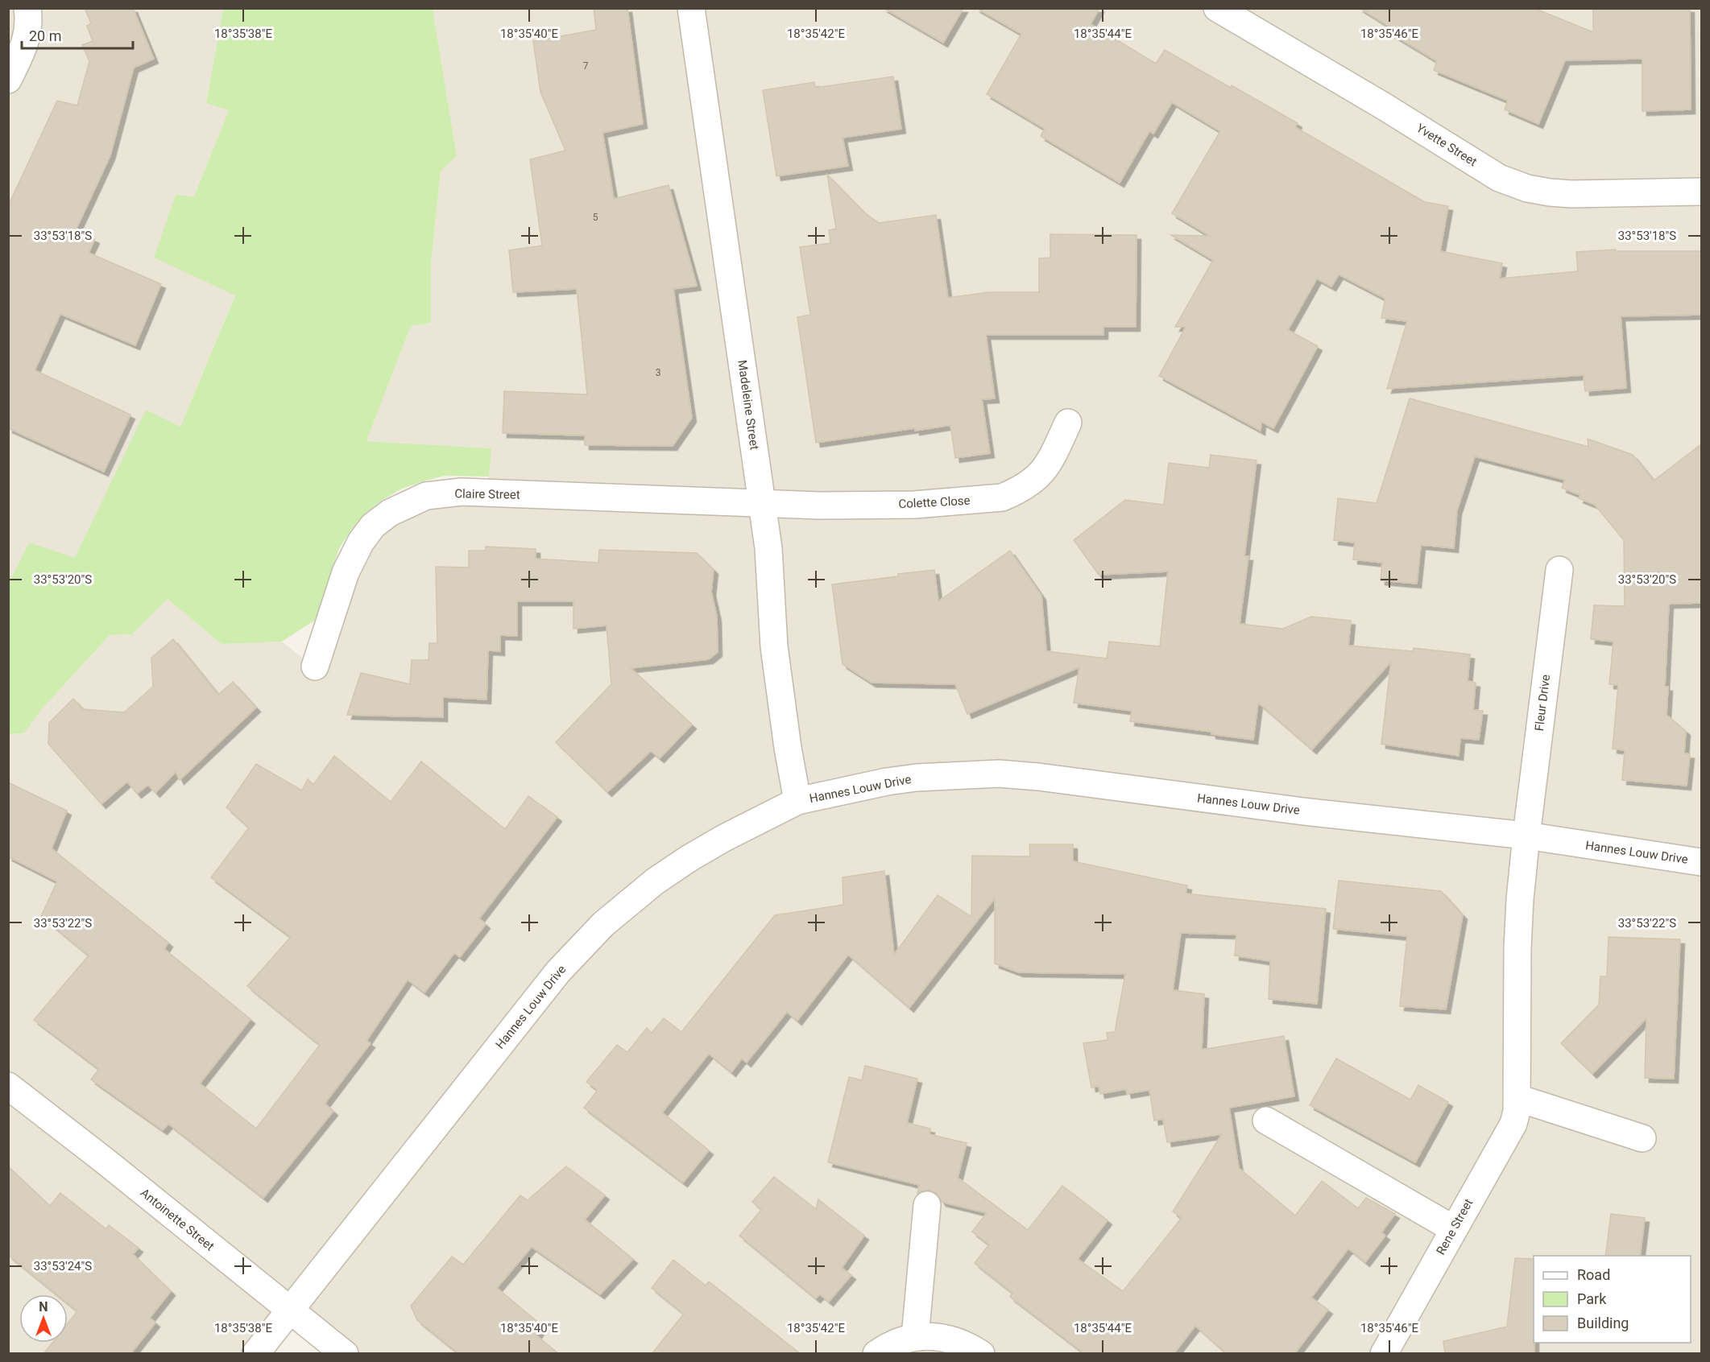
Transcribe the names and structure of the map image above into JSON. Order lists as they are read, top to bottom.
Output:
{
  "streets": {
    "street": [
      "Yvette Street",
      "Madeleine Street",
      "Claire Street",
      "Colette Close",
      "Fleur Drive",
      "Hannes Louw Drive",
      "Antoinette Street",
      "Rene Street"
    ]
  },
  "crossings": [
    ["Madeleine Street", "Claire Street"],
    ["Madeleine Street", "Colette Close"],
    ["Madeleine Street", "Hannes Louw Drive"],
    ["Claire Street", "Colette Close"],
    ["Fleur Drive", "Hannes Louw Drive"],
    ["Fleur Drive", "Rene Street"],
    ["Hannes Louw Drive", "Antoinette Street"],
    ["Hannes Louw Drive", "Rene Street"]
  ],
  "house_numbers": ["7", "5", "3"],
  "legend": ["Road", "Park", "Building"],
  "scale_bar": "20 m",
  "north": "top",
  "coordinates": [
    "18°35'38\"E",
    "18°35'40\"E",
    "18°35'42\"E",
    "18°35'44\"E",
    "18°35'46\"E",
    "33°53'18\"S",
    "33°53'20\"S",
    "33°53'22\"S",
    "33°53'24\"S"
  ]
}
